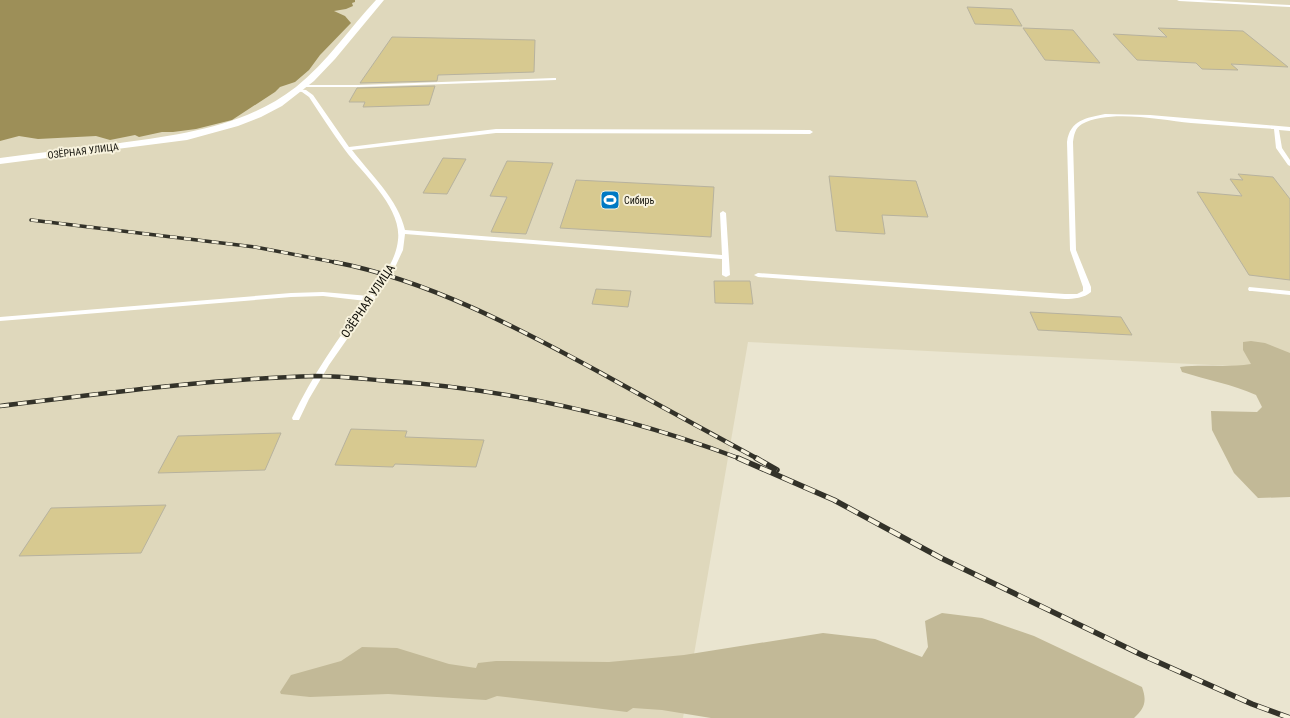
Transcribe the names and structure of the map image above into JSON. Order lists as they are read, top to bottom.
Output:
{
  "streets": {
    "street": ["ОЗЁРНАЯ УЛИЦА"]
  },
  "places": {
    "sports": ["Сибирь"]
  }
}
